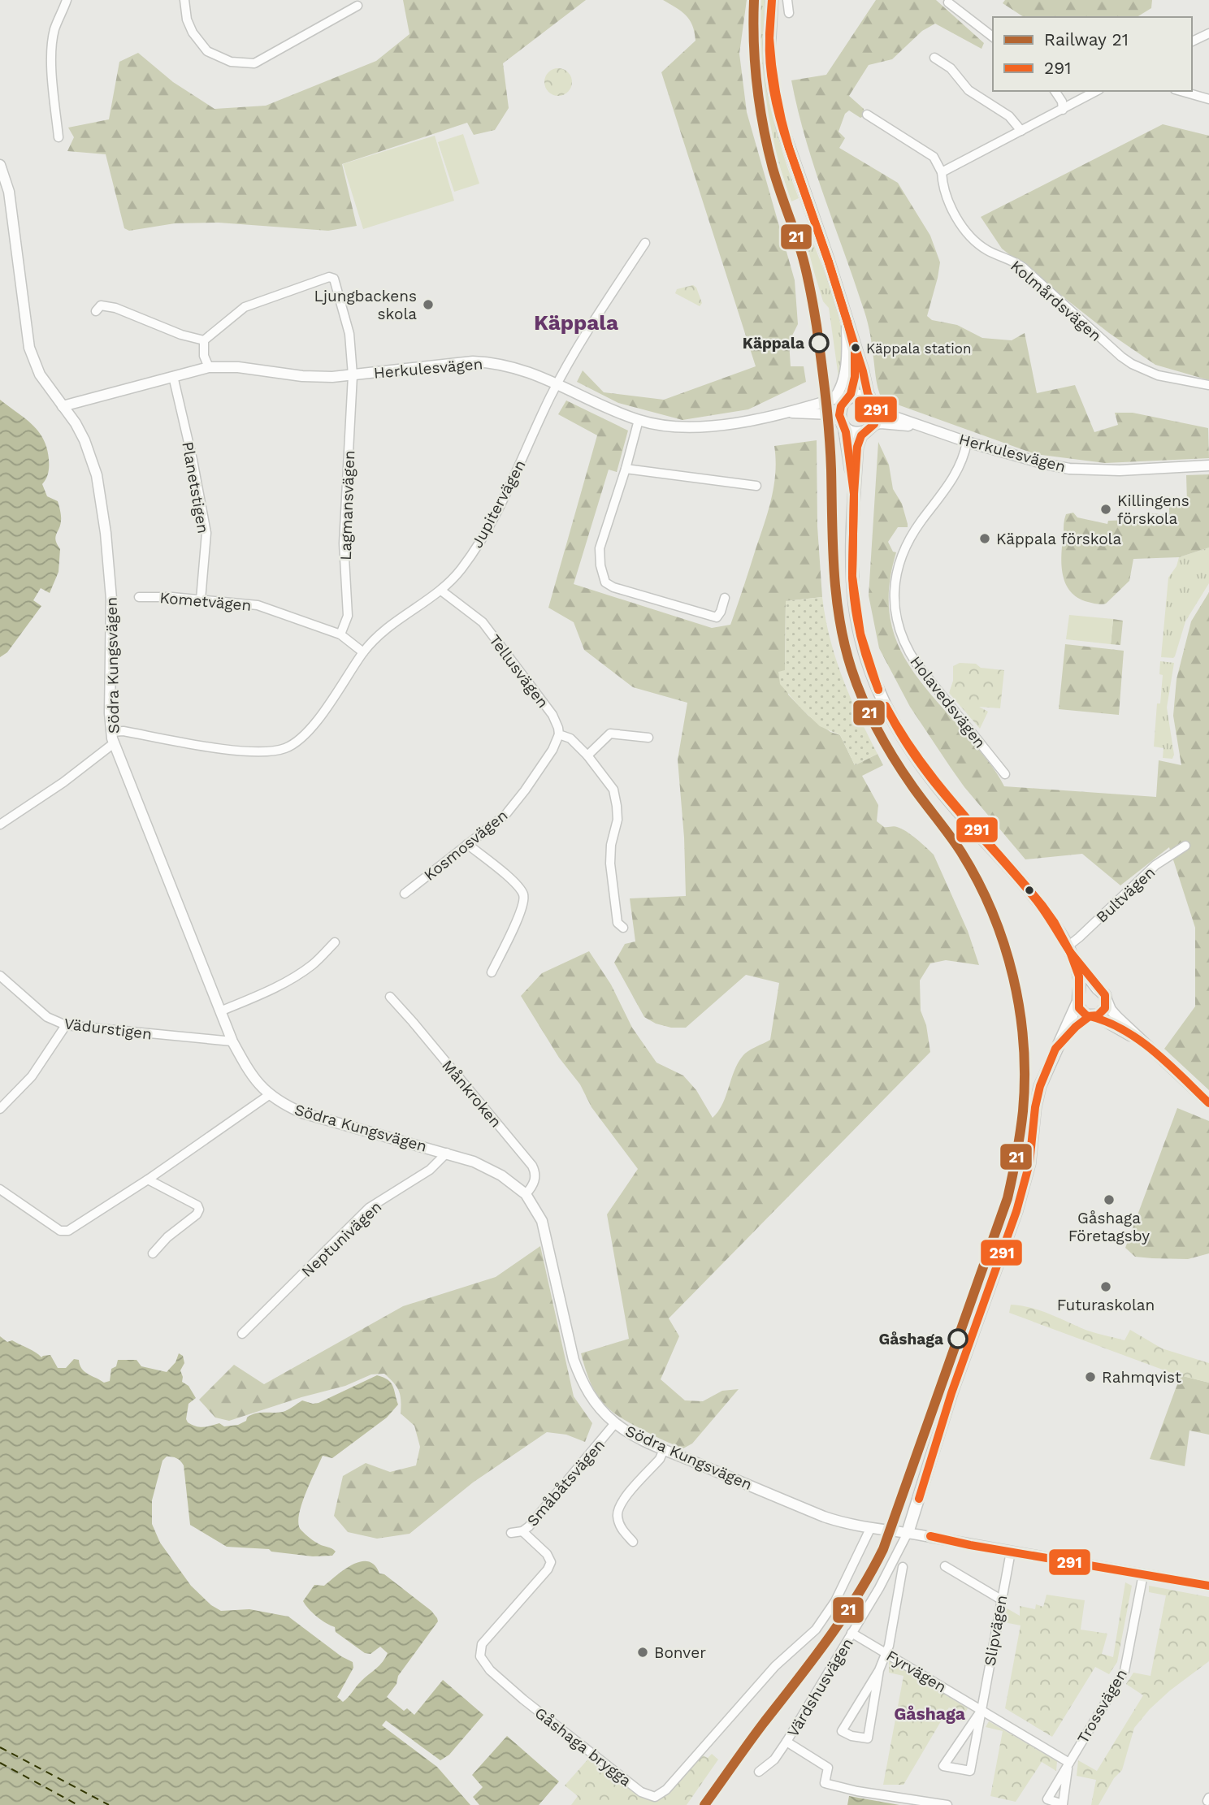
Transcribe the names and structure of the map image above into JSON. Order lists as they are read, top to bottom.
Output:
{
  "streets": {
    "main road": ["Värdshusvägen"],
    "street": [
      "Kolmårdsvägen",
      "Herkulesvägen",
      "Planetstigen",
      "Jupitervägen",
      "Lagmansvägen",
      "Kometvägen",
      "Södra Kungsvägen",
      "Tellusvägen",
      "Holavedsvägen",
      "Kosmosvägen",
      "Bultvägen",
      "Vädurstigen",
      "Månkroken",
      "Neptunivägen",
      "Småbåtsvägen",
      "Slipvägen",
      "Fyrvägen",
      "Trossvägen",
      "Gåshaga brygga"
    ]
  },
  "crossings": [
    ["Herkulesvägen", "Planetstigen"],
    ["Herkulesvägen", "Jupitervägen"],
    ["Herkulesvägen", "Lagmansvägen"],
    ["Herkulesvägen", "Södra Kungsvägen"],
    ["Herkulesvägen", "Holavedsvägen"],
    ["Planetstigen", "Kometvägen"],
    ["Jupitervägen", "Kometvägen"],
    ["Jupitervägen", "Södra Kungsvägen"],
    ["Jupitervägen", "Tellusvägen"],
    ["Lagmansvägen", "Kometvägen"],
    ["Södra Kungsvägen", "Vädurstigen"],
    ["Södra Kungsvägen", "Månkroken"],
    ["Södra Kungsvägen", "Neptunivägen"],
    ["Södra Kungsvägen", "Småbåtsvägen"],
    ["Södra Kungsvägen", "Slipvägen"],
    ["Södra Kungsvägen", "Värdshusvägen"],
    ["Södra Kungsvägen", "Trossvägen"],
    ["Södra Kungsvägen", "Gåshaga brygga"],
    ["Tellusvägen", "Kosmosvägen"],
    ["Småbåtsvägen", "Gåshaga brygga"],
    ["Slipvägen", "Fyrvägen"],
    ["Fyrvägen", "Värdshusvägen"],
    ["Fyrvägen", "Trossvägen"]
  ],
  "districts": ["Käppala", "Gåshaga"],
  "places": [
    "Ljungbackens skola",
    "Käppala",
    "Käppala station",
    "Killingens förskola",
    "Käppala förskola",
    "Gåshaga Företagsby",
    "Futuraskolan",
    "Gåshaga",
    "Rahmqvist",
    "Bonver"
  ],
  "lines": ["rail line 21", "transit line 291"],
  "legend": ["Railway 21", "291"]
}
